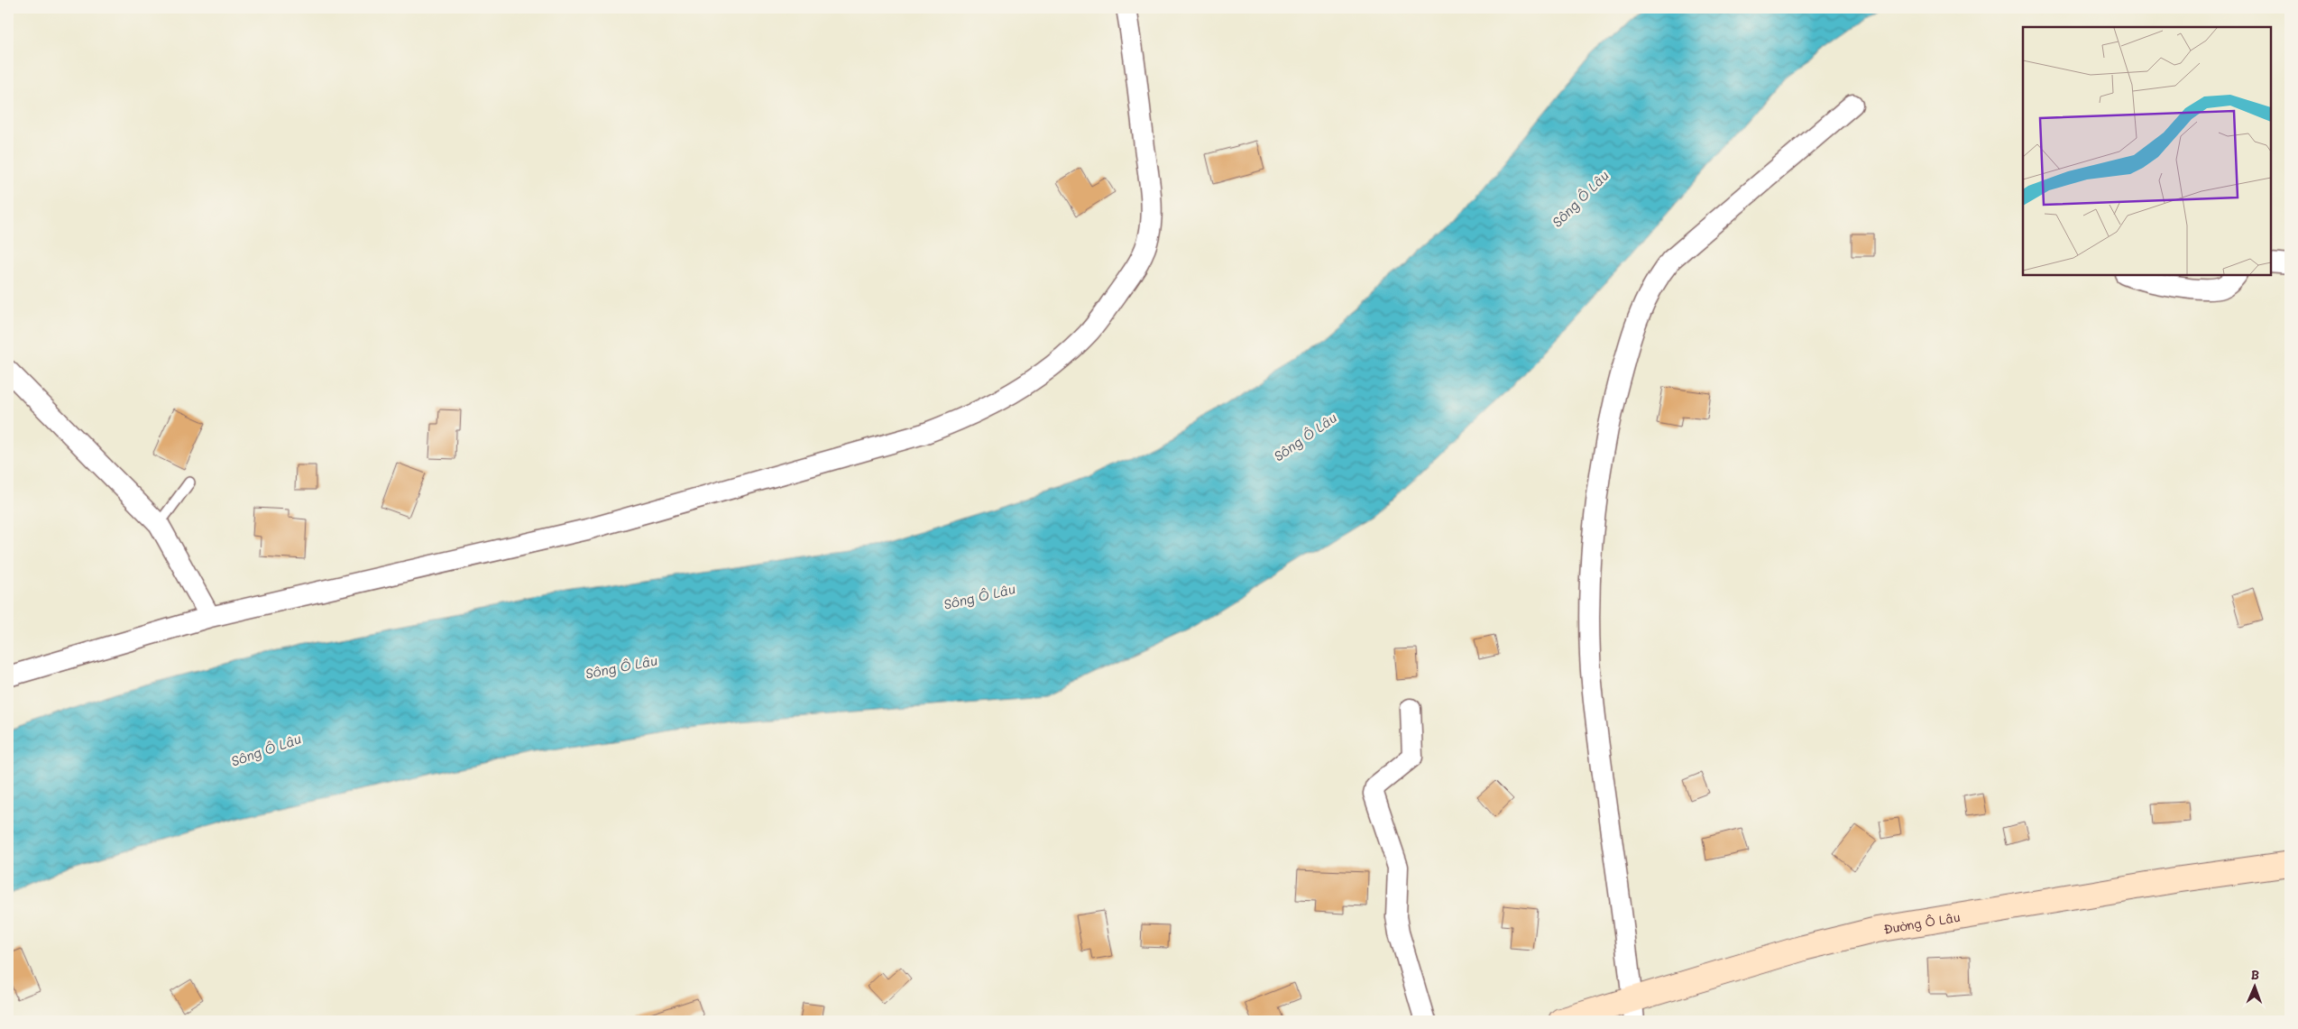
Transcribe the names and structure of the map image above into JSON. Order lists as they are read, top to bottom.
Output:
{
  "streets": {
    "main road": ["Đường Ô Lâu"]
  },
  "water": ["Sông Ô Lâu"],
  "north": "top"
}
